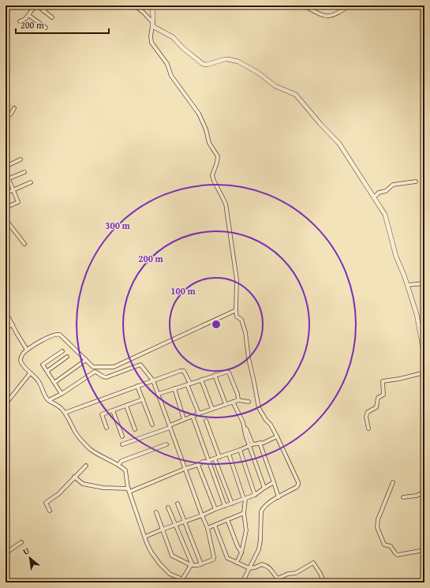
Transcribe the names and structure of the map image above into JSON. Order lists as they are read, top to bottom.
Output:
{
  "scale_bar": "200 m",
  "north": "top left",
  "rings": ["300 m", "200 m", "100 m"]
}
